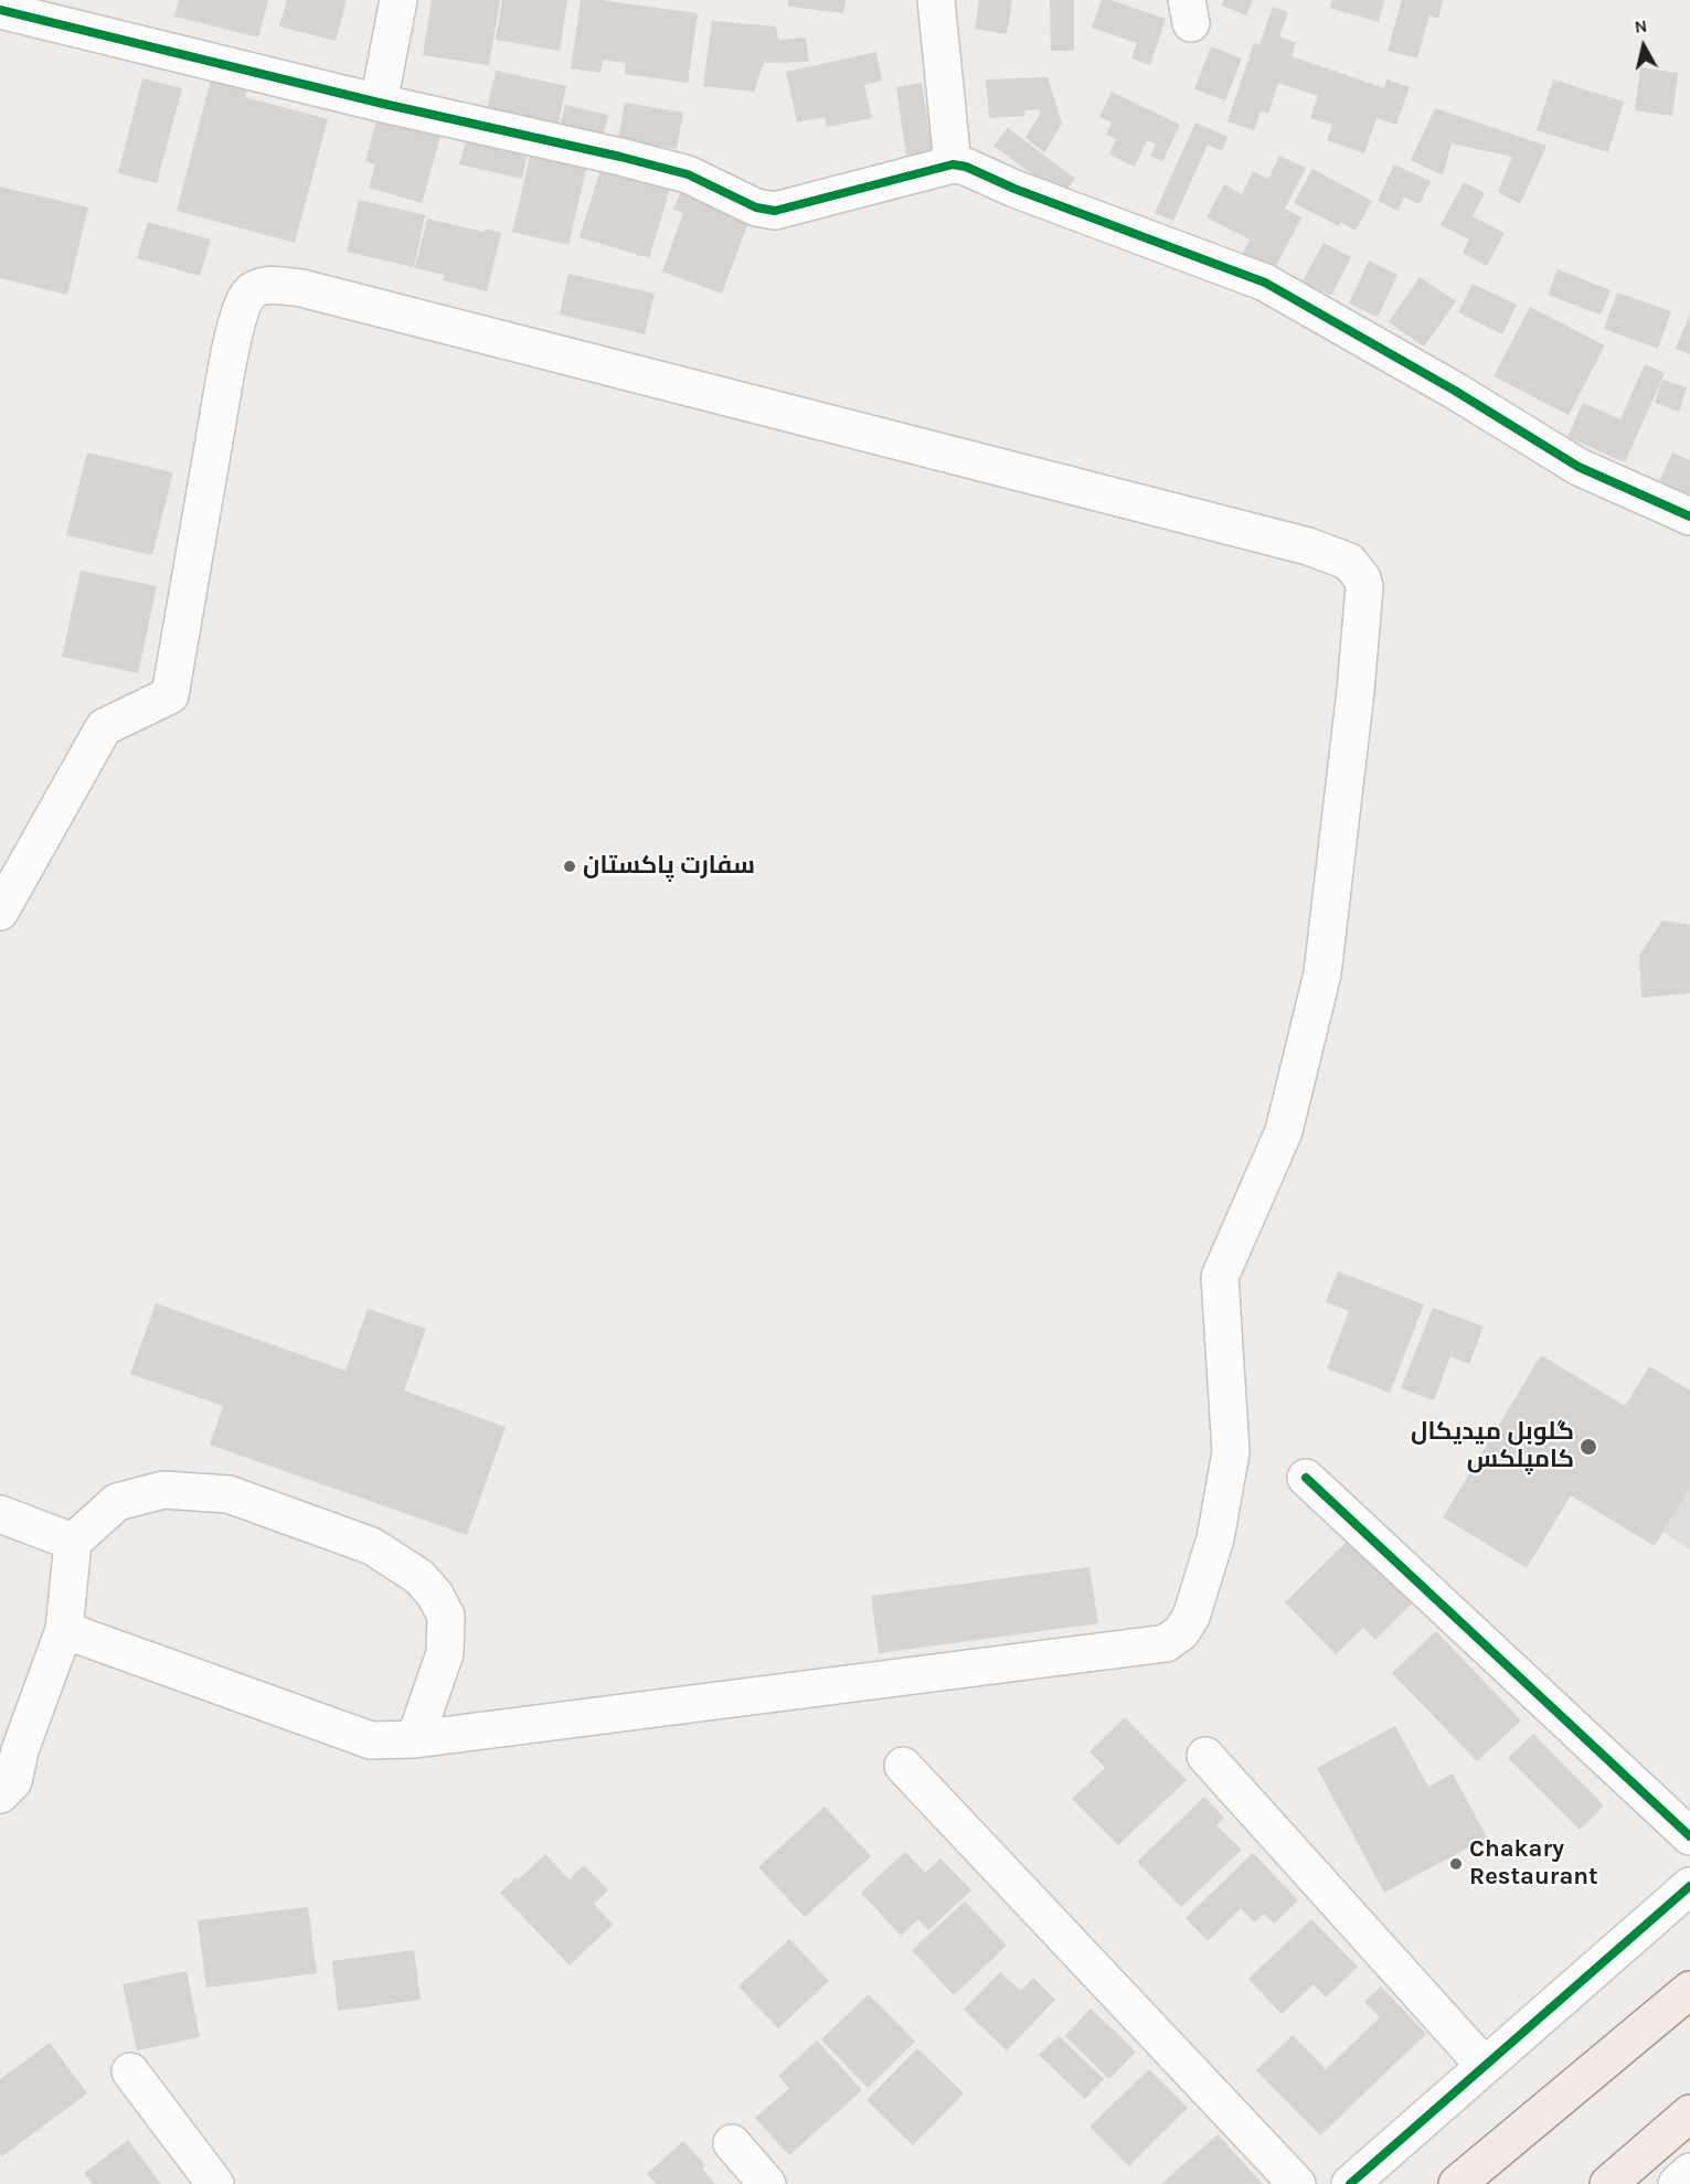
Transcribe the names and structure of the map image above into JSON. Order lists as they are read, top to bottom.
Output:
{
  "places": ["سفارت پاکستان", "گلوبل میدیکال کامپلکس", "Chakary Restaurant"],
  "north": "top"
}
